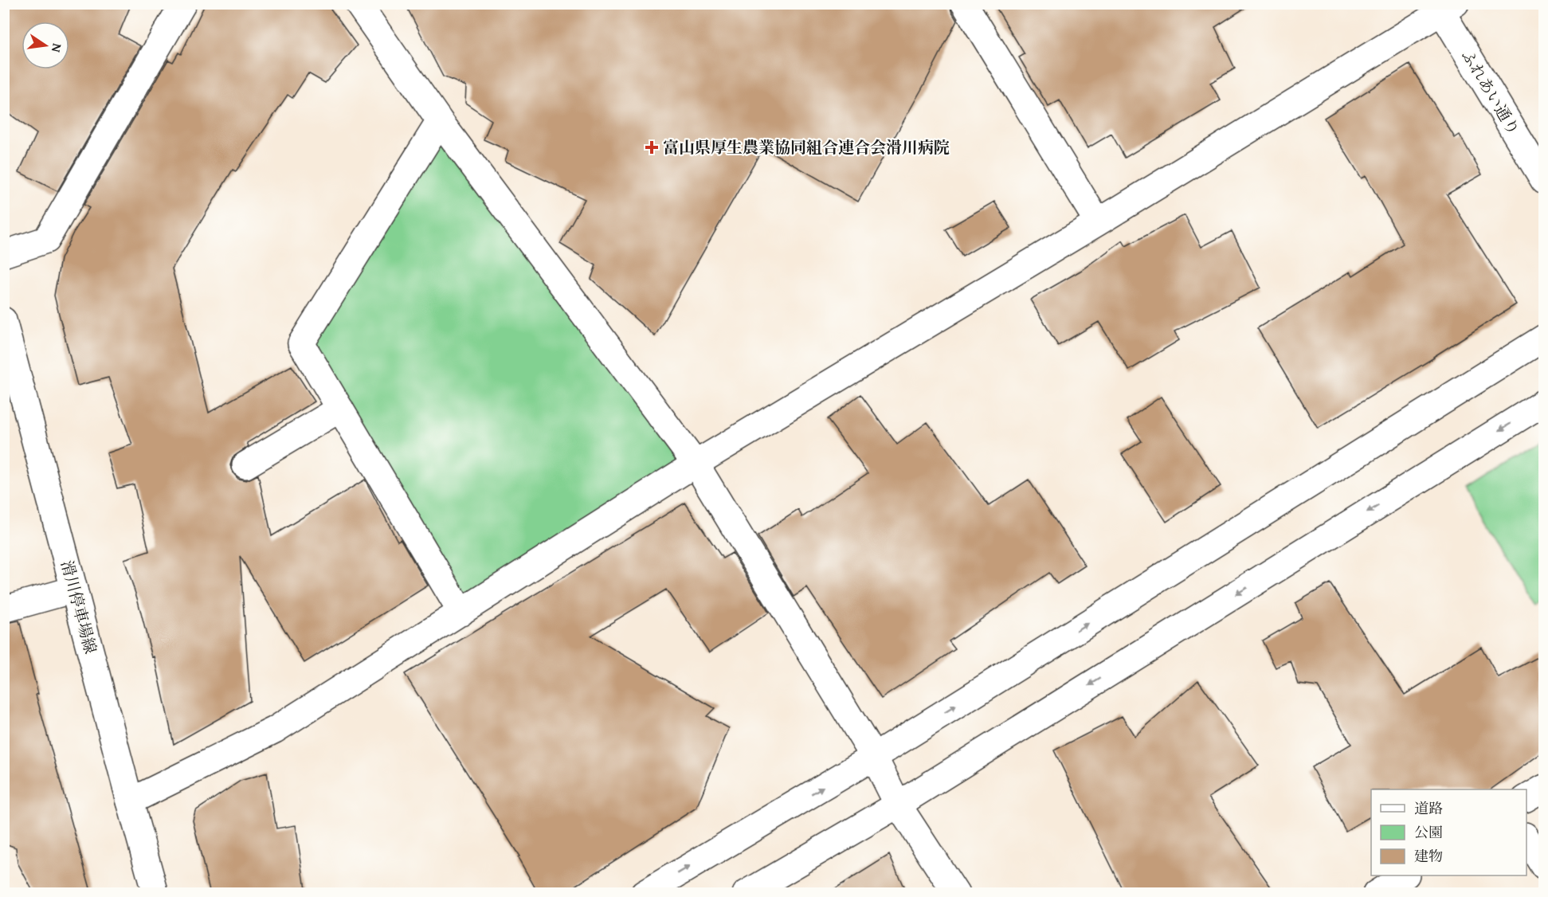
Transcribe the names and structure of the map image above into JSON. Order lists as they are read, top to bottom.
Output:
{
  "streets": {
    "street": ["ふれあい通り", "滑川停車場線"]
  },
  "places": {
    "health": ["富山県厚生農業協同組合連合会滑川病院"]
  },
  "legend": ["道路", "公園", "建物"],
  "north": "right"
}
